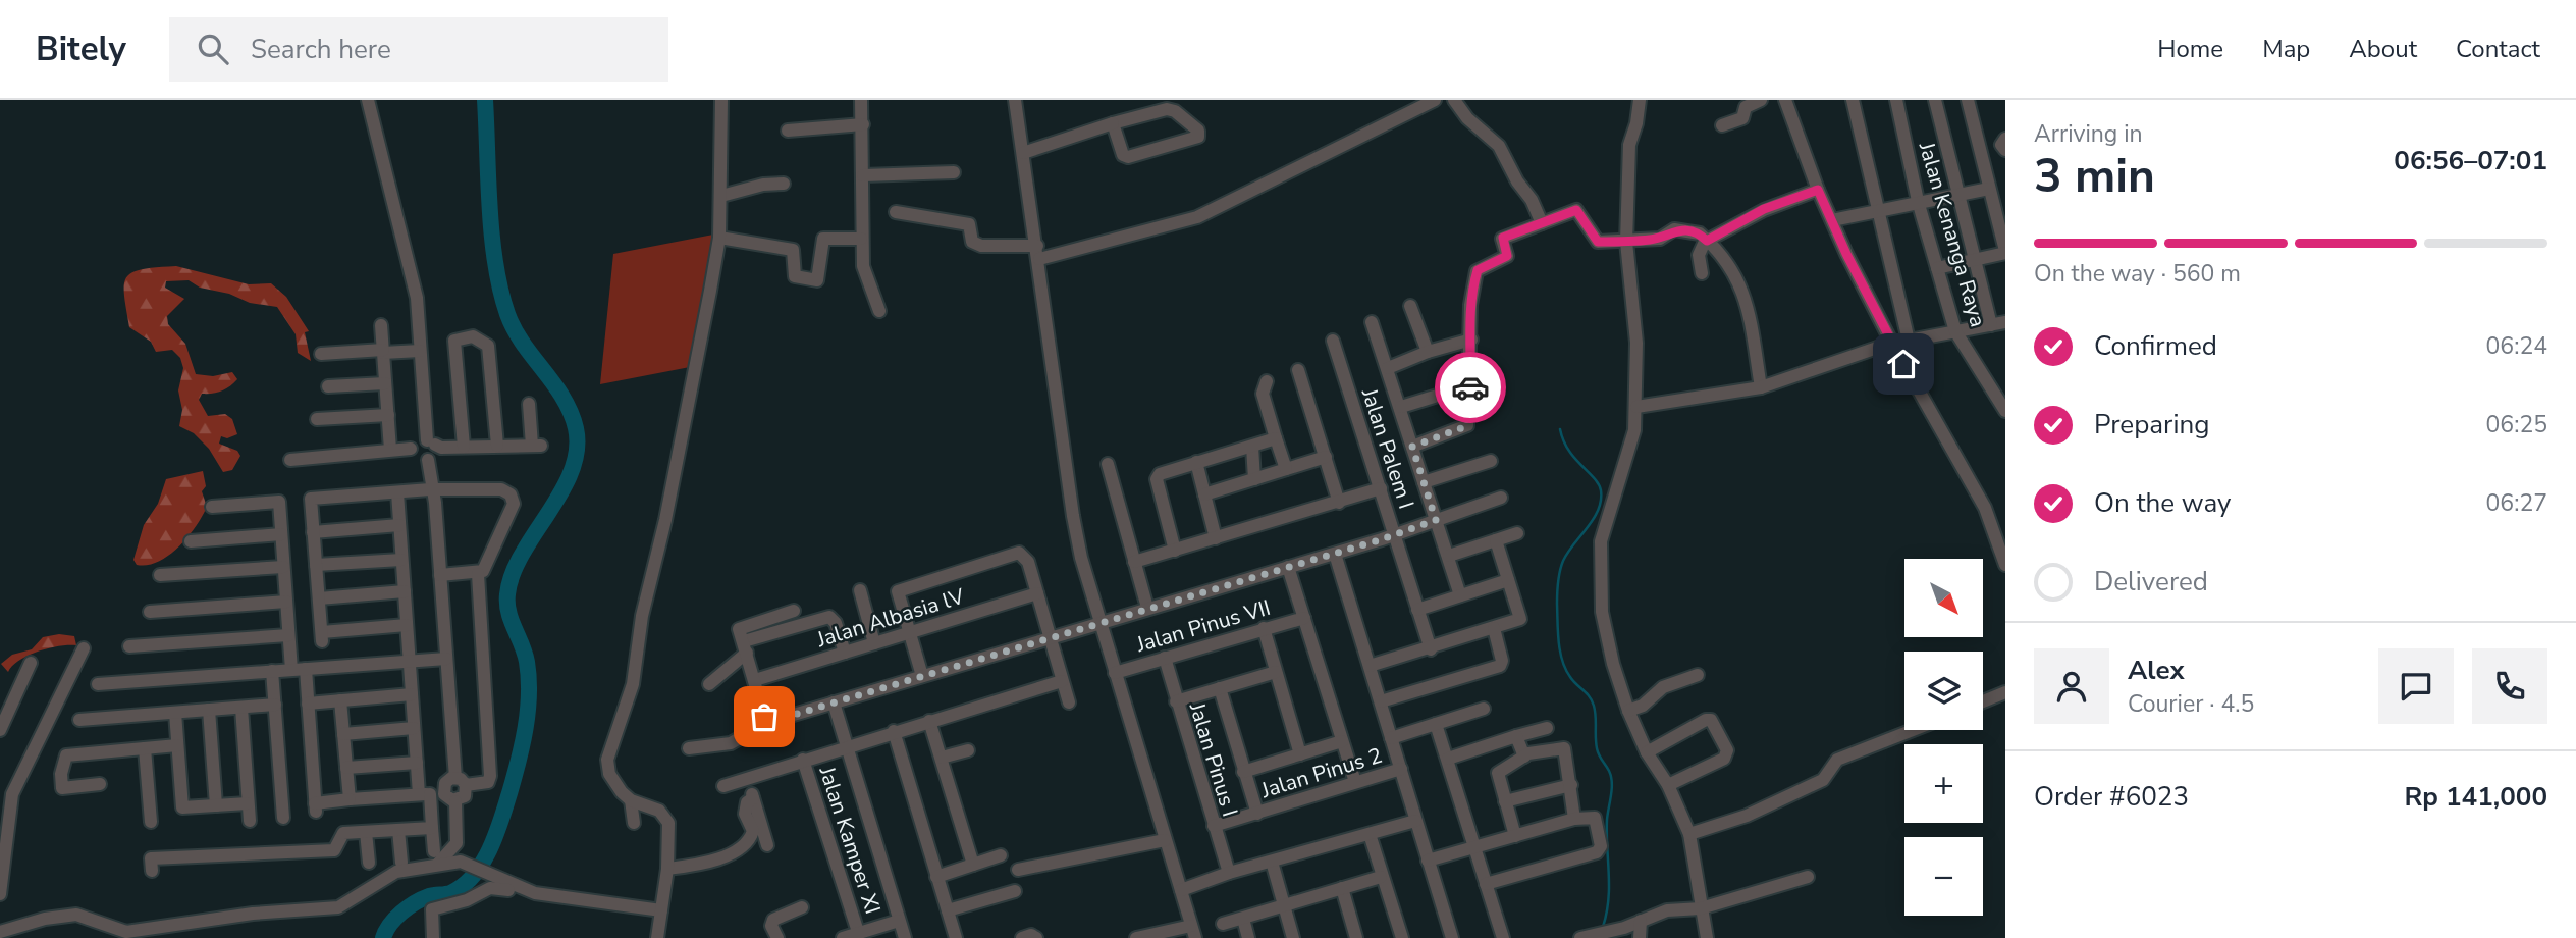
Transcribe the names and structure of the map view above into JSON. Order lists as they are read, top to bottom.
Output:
{
  "streets": {
    "street": [
      "Jalan Kenanga Raya",
      "Jalan Palem I",
      "Jalan Albasia lV",
      "Jalan Pinus VII",
      "Jalan Pinus I",
      "Jalan Pinus 2",
      "Jalan Kamper XI"
    ]
  },
  "crossings": [
    ["Jalan Pinus VII", "Jalan Pinus I"],
    ["Jalan Pinus I", "Jalan Pinus 2"]
  ],
  "north": "bottom right",
  "page": {
    "header": "Bitely",
    "search": "Search here",
    "nav": [
      "Home",
      "Map",
      "About",
      "Contact"
    ],
    "heading": ["3 min", "Arriving in", "06:56–07:01"],
    "panel": [
      "Alex",
      "Courier · 4.5",
      "Order #6023",
      "Rp 141,000"
    ],
    "bar": "On the way · 560 m",
    "list": [
      ["Confirmed", "06:24"],
      ["Preparing", "06:25"],
      ["On the way", "06:27"],
      "Delivered"
    ],
    "map_buttons": ["+", "−"]
  }
}
